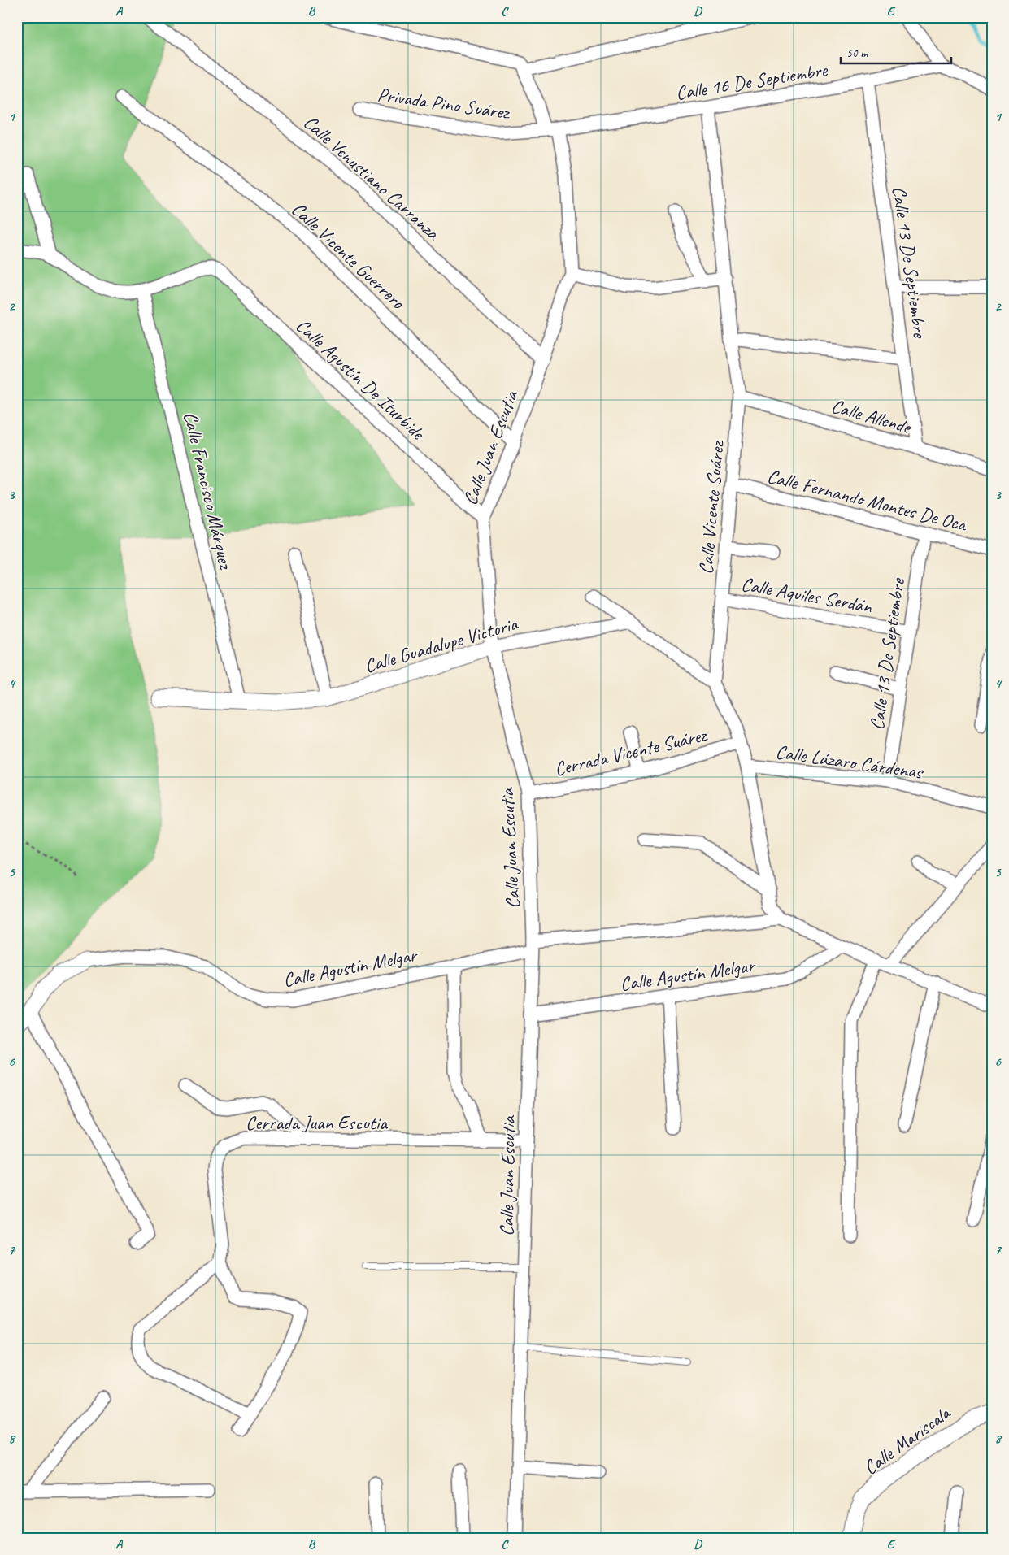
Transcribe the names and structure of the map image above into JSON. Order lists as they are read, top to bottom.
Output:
{
  "streets": {
    "street": [
      "Calle 16 De Septiembre",
      "Privada Pino Suárez",
      "Calle Venustiano Carranza",
      "Calle Vicente Guerrero",
      "Calle 13 De Septiembre",
      "Calle Agustín De Iturbide",
      "Calle Allende",
      "Calle Juan Escutia",
      "Calle Francisco Márquez",
      "Calle Fernando Montes De Oca",
      "Calle Vicente Suárez",
      "Calle Aquiles Serdán",
      "Calle Guadalupe Victoria",
      "Cerrada Vicente Suárez",
      "Calle Lázaro Cárdenas",
      "Calle Agustín Melgar",
      "Cerrada Juan Escutia",
      "Calle Mariscala"
    ]
  },
  "crossings": [
    ["Calle 16 De Septiembre", "Privada Pino Suárez"],
    ["Calle 16 De Septiembre", "Calle 13 De Septiembre"],
    ["Calle 16 De Septiembre", "Calle Juan Escutia"],
    ["Calle 16 De Septiembre", "Calle Vicente Suárez"],
    ["Privada Pino Suárez", "Calle Juan Escutia"],
    ["Calle Venustiano Carranza", "Calle Juan Escutia"],
    ["Calle Vicente Guerrero", "Calle Juan Escutia"],
    ["Calle 13 De Septiembre", "Calle Allende"],
    ["Calle 13 De Septiembre", "Calle Fernando Montes De Oca"],
    ["Calle 13 De Septiembre", "Calle Aquiles Serdán"],
    ["Calle 13 De Septiembre", "Calle Lázaro Cárdenas"],
    ["Calle Agustín De Iturbide", "Calle Juan Escutia"],
    ["Calle Agustín De Iturbide", "Calle Francisco Márquez"],
    ["Calle Allende", "Calle Vicente Suárez"],
    ["Calle Juan Escutia", "Calle Guadalupe Victoria"],
    ["Calle Juan Escutia", "Cerrada Vicente Suárez"],
    ["Calle Juan Escutia", "Calle Agustín Melgar"],
    ["Calle Juan Escutia", "Cerrada Juan Escutia"],
    ["Calle Francisco Márquez", "Calle Guadalupe Victoria"],
    ["Calle Fernando Montes De Oca", "Calle Vicente Suárez"],
    ["Calle Vicente Suárez", "Calle Aquiles Serdán"]
  ],
  "scale_bar": "50 m",
  "grid": {
    "columns": [
      "A",
      "B",
      "C",
      "D",
      "E"
    ],
    "rows": [
      "1",
      "2",
      "3",
      "4",
      "5",
      "6",
      "7",
      "8"
    ]
  }
}
